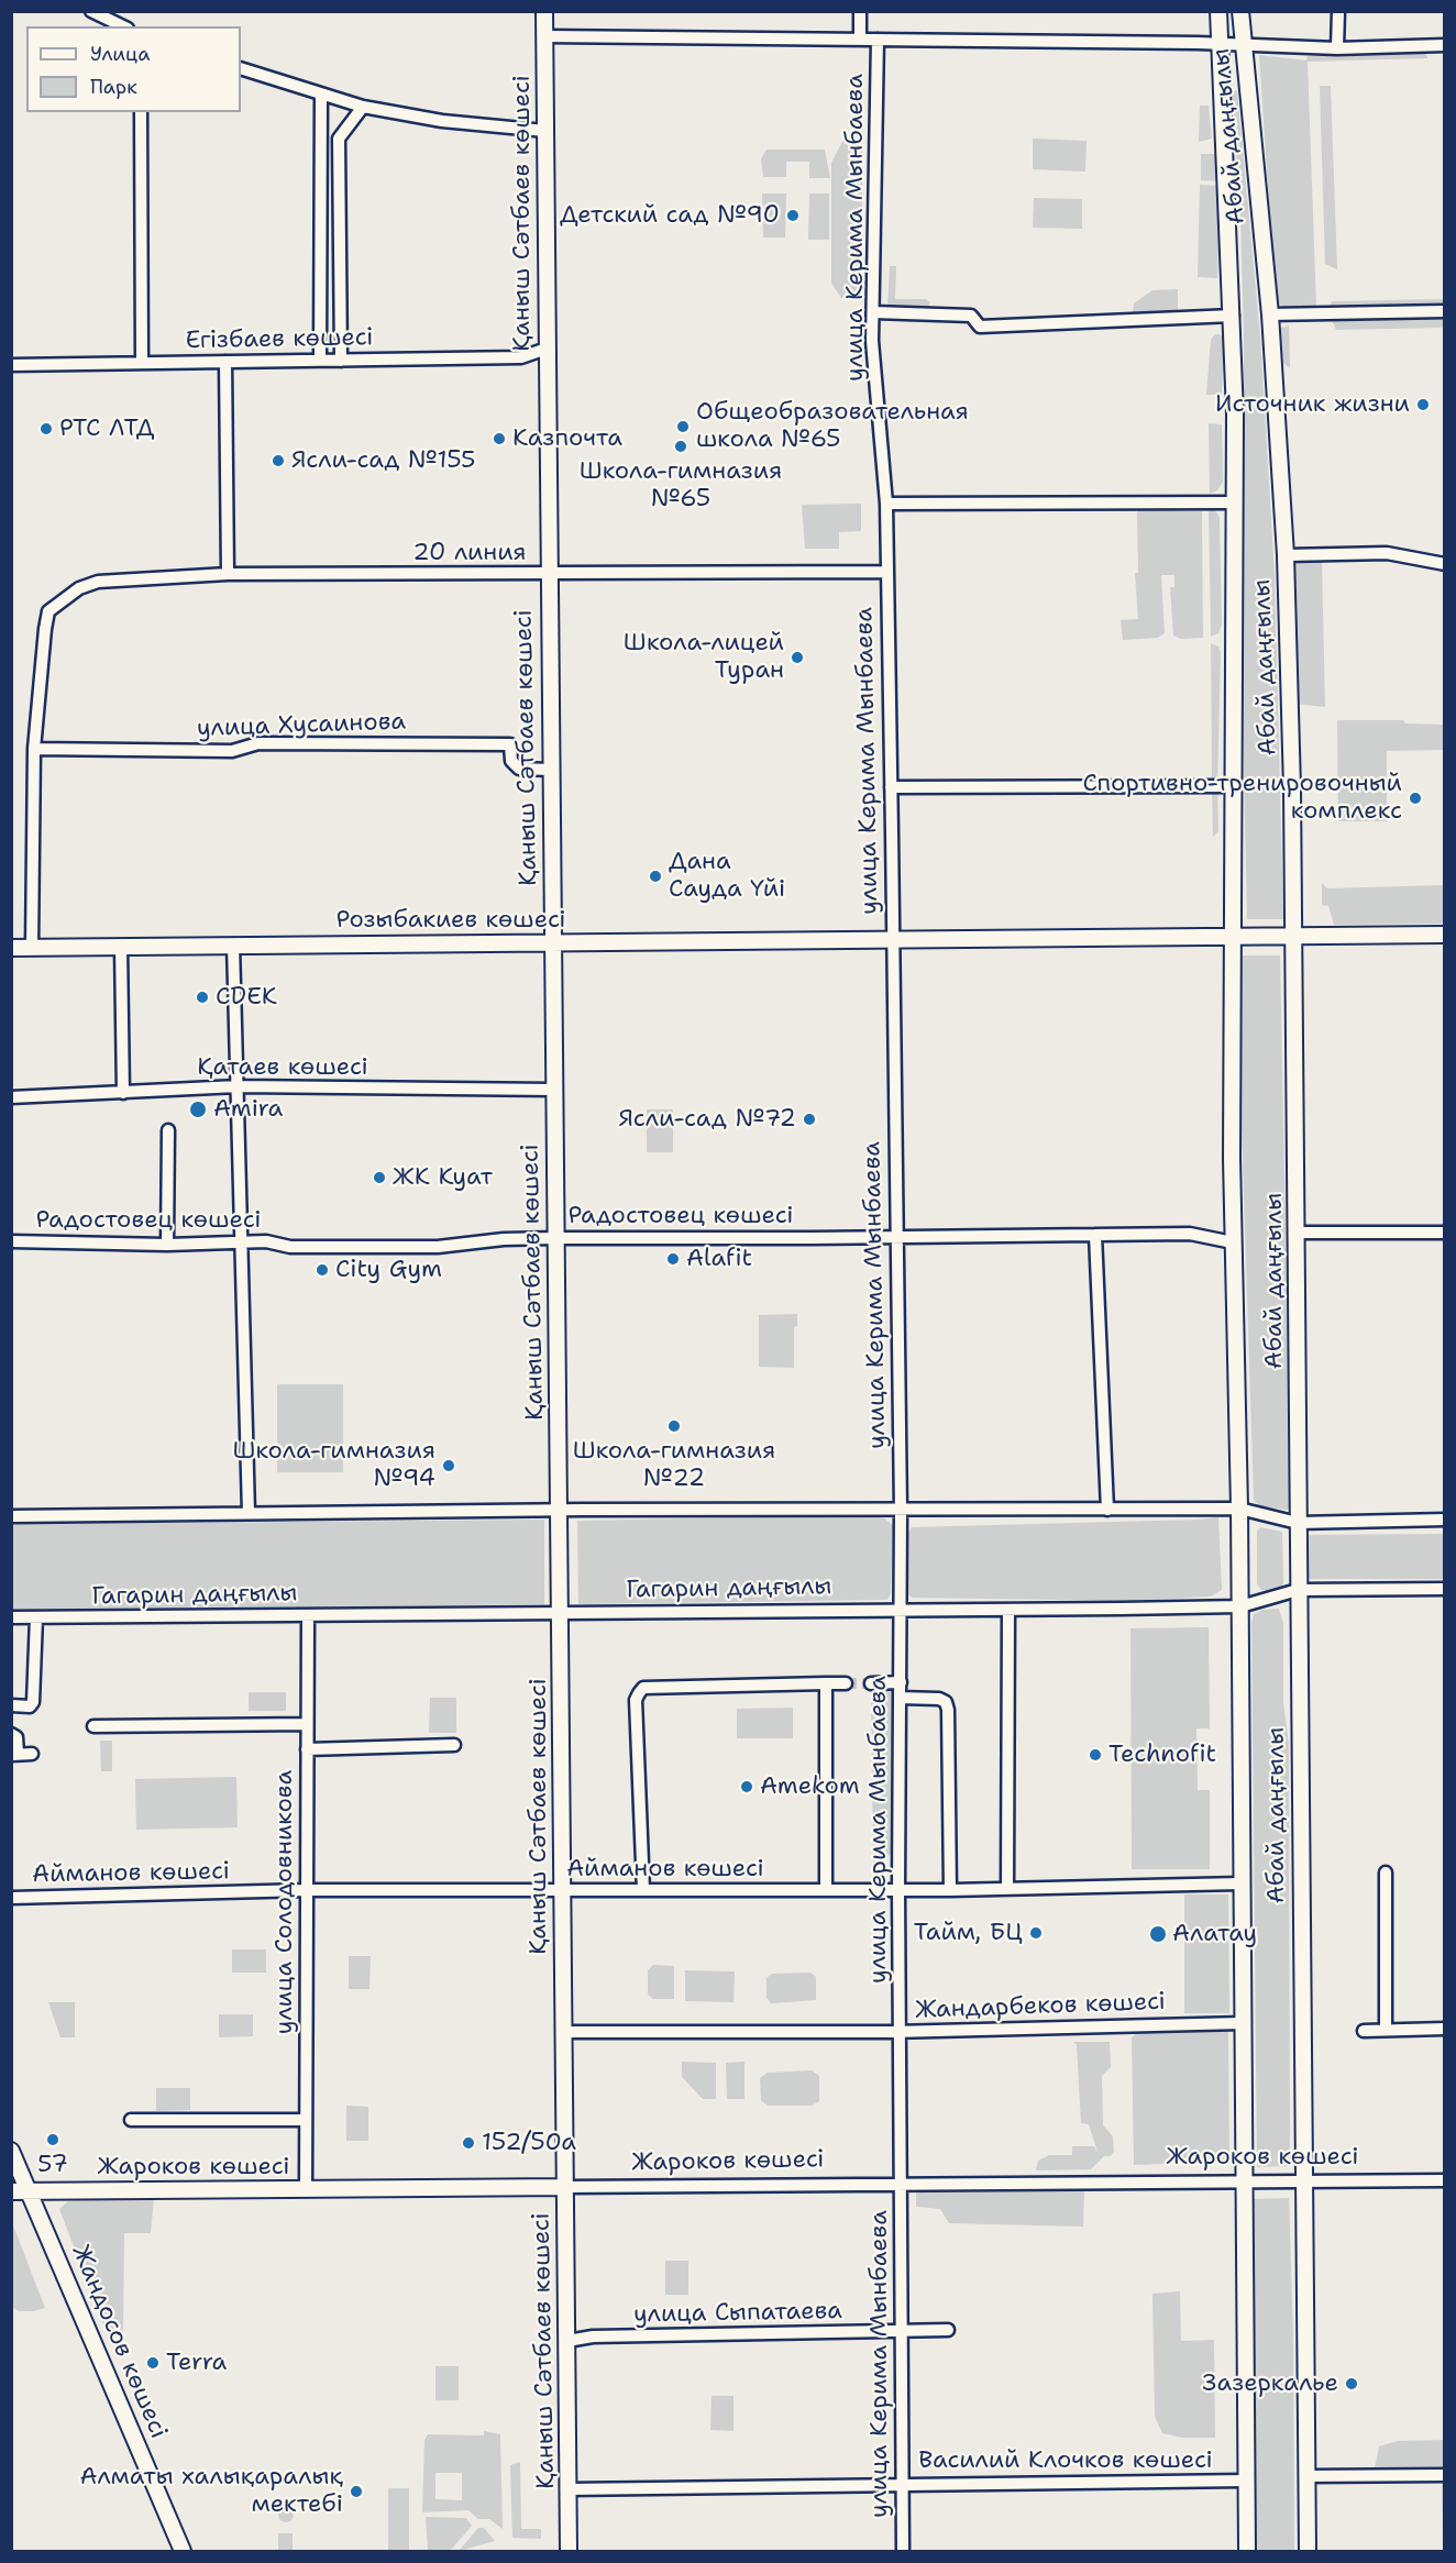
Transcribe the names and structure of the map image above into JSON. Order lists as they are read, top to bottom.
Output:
{
  "streets": {
    "main road": [
      "Абай даңғылы",
      "Қаныш Сәтбаев көшесі",
      "Розыбакиев көшесі",
      "Жароков көшесі",
      "Жандосов көшесі"
    ],
    "street": [
      "улица Керима Мынбаева",
      "Егізбаев көшесі",
      "20 линия",
      "улица Хусаинова",
      "Қатаев көшесі",
      "Радостовец көшесі",
      "Гагарин даңғылы",
      "Айманов көшесі",
      "улица Солодовникова",
      "Жандарбеков көшесі",
      "улица Сыпатаева",
      "Василий Клочков көшесі"
    ]
  },
  "crossings": [
    ["Абай даңғылы", "Розыбакиев көшесі"],
    ["Абай даңғылы", "Радостовец көшесі"],
    ["Абай даңғылы", "Гагарин даңғылы"],
    ["Абай даңғылы", "Айманов көшесі"],
    ["Абай даңғылы", "Жандарбеков көшесі"],
    ["Абай даңғылы", "Жароков көшесі"],
    ["Абай даңғылы", "Василий Клочков көшесі"],
    ["Қаныш Сәтбаев көшесі", "Егізбаев көшесі"],
    ["Қаныш Сәтбаев көшесі", "20 линия"],
    ["Қаныш Сәтбаев көшесі", "улица Хусаинова"],
    ["Қаныш Сәтбаев көшесі", "Розыбакиев көшесі"],
    ["Қаныш Сәтбаев көшесі", "Қатаев көшесі"],
    ["Қаныш Сәтбаев көшесі", "Радостовец көшесі"],
    ["Қаныш Сәтбаев көшесі", "Гагарин даңғылы"],
    ["Қаныш Сәтбаев көшесі", "Айманов көшесі"],
    ["Қаныш Сәтбаев көшесі", "Жандарбеков көшесі"],
    ["Қаныш Сәтбаев көшесі", "Жароков көшесі"],
    ["Қаныш Сәтбаев көшесі", "улица Сыпатаева"],
    ["Қаныш Сәтбаев көшесі", "Василий Клочков көшесі"],
    ["улица Керима Мынбаева", "20 линия"],
    ["улица Керима Мынбаева", "Розыбакиев көшесі"],
    ["улица Керима Мынбаева", "Радостовец көшесі"],
    ["улица Керима Мынбаева", "Гагарин даңғылы"],
    ["улица Керима Мынбаева", "Айманов көшесі"],
    ["улица Керима Мынбаева", "Жандарбеков көшесі"],
    ["улица Керима Мынбаева", "Жароков көшесі"],
    ["улица Керима Мынбаева", "улица Сыпатаева"],
    ["улица Керима Мынбаева", "Василий Клочков көшесі"],
    ["20 линия", "улица Хусаинова"],
    ["Гагарин даңғылы", "улица Солодовникова"],
    ["Айманов көшесі", "улица Солодовникова"],
    ["улица Солодовникова", "Жароков көшесі"],
    ["Жароков көшесі", "Жандосов көшесі"]
  ],
  "places": [
    "Детский сад №90",
    "Источник жизни",
    "Общеобразовательная школа №65",
    "РТС ЛТД",
    "Казпочта",
    "Школа-гимназия №65",
    "Ясли-сад №155",
    "Школа-лицей Туран",
    "Спортивно-тренировочный комплекс",
    "Дана Сауда Үйі",
    "CDEK",
    "Amira",
    "Ясли-сад №72",
    "ЖК Куат",
    "Alafit",
    "City Gym",
    "Школа-гимназия №22",
    "Школа-гимназия №94",
    "Technofit",
    "Amekom",
    "Тайм, БЦ",
    "Алатау",
    "57",
    "152/50a",
    "Terra",
    "Зазеркалье",
    "Алматы халықаралық мектебі"
  ],
  "legend": ["Улица", "Парк"]
}
